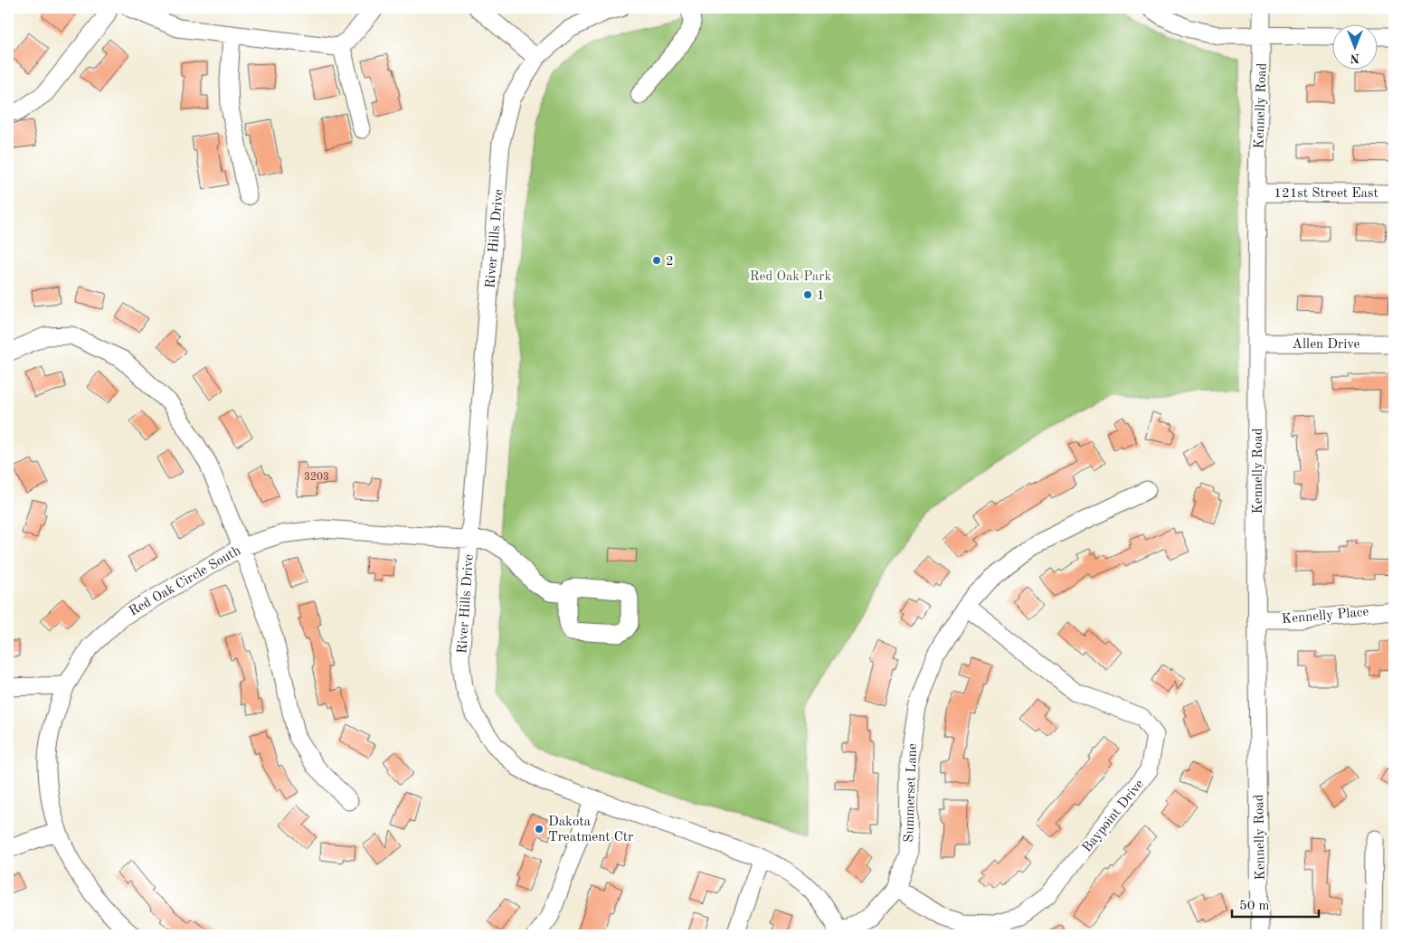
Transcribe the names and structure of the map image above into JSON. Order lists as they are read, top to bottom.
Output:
{
  "streets": {
    "street": [
      "Kennelly Road",
      "121st Street East",
      "River Hills Drive",
      "Allen Drive",
      "Red Oak Circle South",
      "Kennelly Place",
      "Summerset Lane",
      "Baypoint Drive"
    ]
  },
  "crossings": [
    ["Kennelly Road", "121st Street East"],
    ["Kennelly Road", "Allen Drive"],
    ["Kennelly Road", "Kennelly Place"],
    ["River Hills Drive", "Red Oak Circle South"],
    ["River Hills Drive", "Summerset Lane"],
    ["Summerset Lane", "Baypoint Drive"]
  ],
  "parks": ["Red Oak Park"],
  "places": ["2", "1", "Dakota Treatment Ctr"],
  "house_numbers": ["3203"],
  "scale_bar": "50 m",
  "north": "bottom"
}
